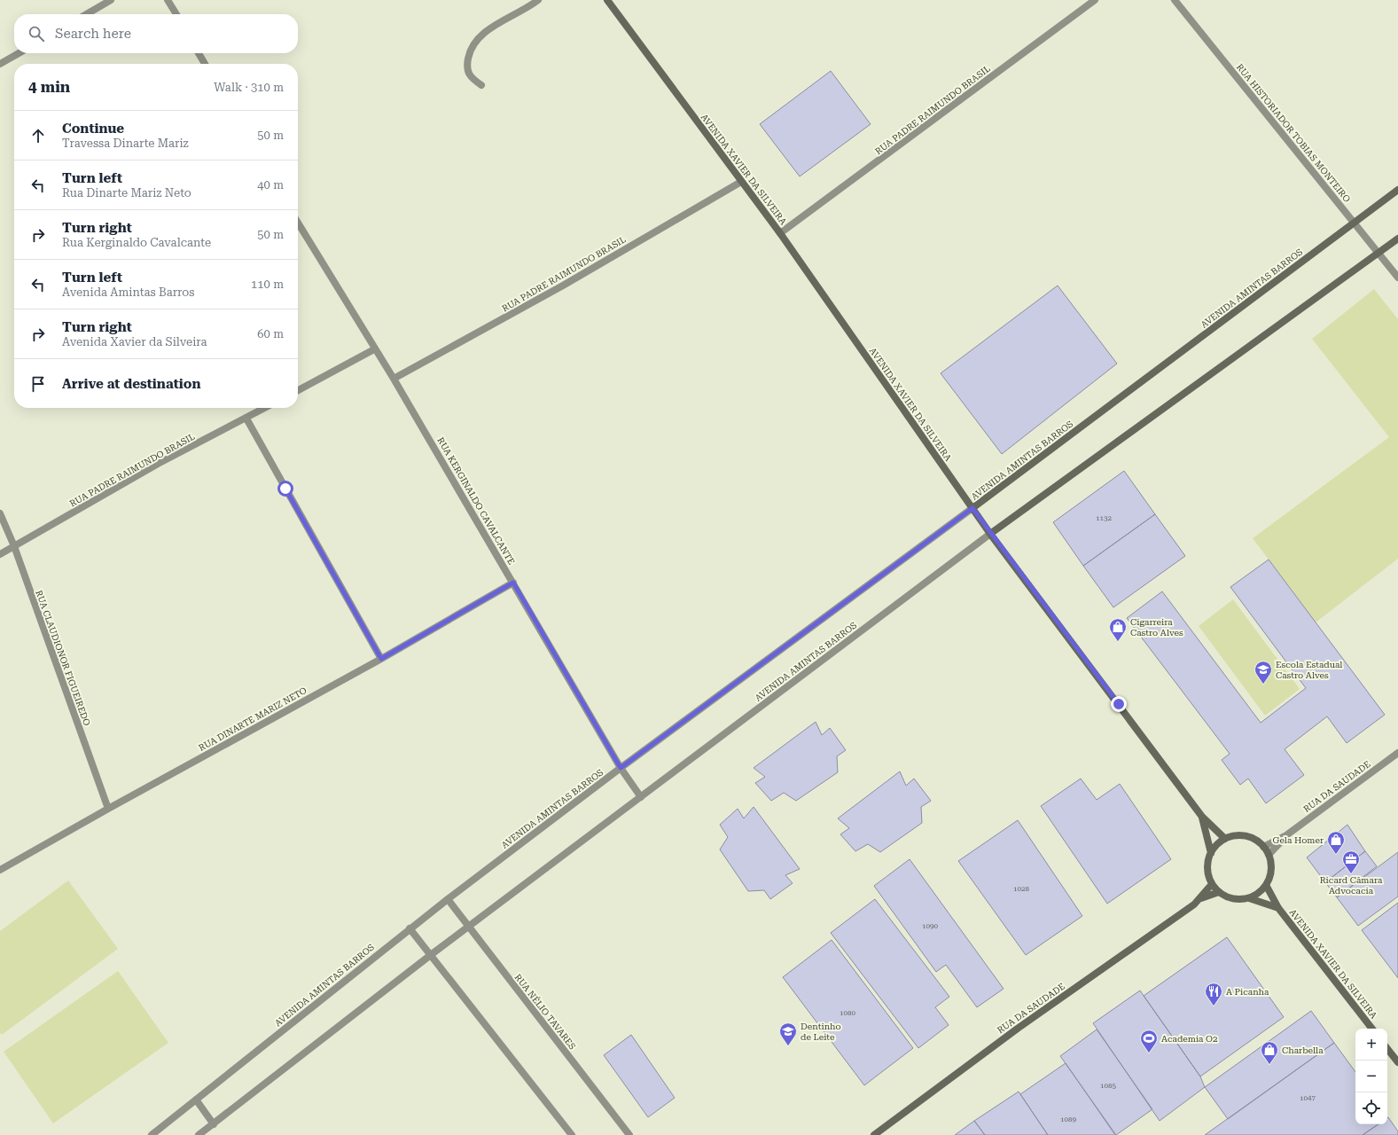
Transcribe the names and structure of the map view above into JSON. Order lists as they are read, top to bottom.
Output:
{
  "streets": {
    "street": [
      "RUA PADRE RAIMUNDO BRASIL",
      "RUA HISTORIADOR TOBIAS MONTEIRO",
      "AVENIDA XAVIER DA SILVEIRA",
      "AVENIDA AMINTAS BARROS",
      "RUA KERGINALDO CAVALCANTE",
      "RUA CLAUDIONOR FIGUEIREDO",
      "RUA DINARTE MARIZ NETO",
      "RUA DA SAUDADE",
      "RUA NÉLIO TAVARES"
    ]
  },
  "crossings": [
    ["RUA PADRE RAIMUNDO BRASIL", "AVENIDA XAVIER DA SILVEIRA"],
    ["RUA PADRE RAIMUNDO BRASIL", "RUA KERGINALDO CAVALCANTE"],
    ["RUA PADRE RAIMUNDO BRASIL", "RUA CLAUDIONOR FIGUEIREDO"],
    ["RUA HISTORIADOR TOBIAS MONTEIRO", "AVENIDA AMINTAS BARROS"],
    ["AVENIDA XAVIER DA SILVEIRA", "AVENIDA AMINTAS BARROS"],
    ["AVENIDA XAVIER DA SILVEIRA", "RUA DA SAUDADE"],
    ["AVENIDA AMINTAS BARROS", "RUA KERGINALDO CAVALCANTE"],
    ["AVENIDA AMINTAS BARROS", "RUA NÉLIO TAVARES"],
    ["RUA KERGINALDO CAVALCANTE", "RUA DINARTE MARIZ NETO"],
    ["RUA CLAUDIONOR FIGUEIREDO", "RUA DINARTE MARIZ NETO"]
  ],
  "places": {
    "shop": ["Cigarreira Castro Alves", "Gela Homer", "Charbella"],
    "school or university": ["Escola Estadual Castro Alves", "Dentinho de Leite"],
    "office": ["Ricard Câmara Advocacia"],
    "restaurant": ["A Picanha"],
    "sports": ["Academia O2"]
  },
  "house_numbers": [
    "1132",
    "1028",
    "1090",
    "1080",
    "1085",
    "1047",
    "1089"
  ],
  "page": {
    "search": "Search here",
    "heading": ["4 min", "Walk · 310 m"],
    "list": [
      ["Continue", "Travessa Dinarte Mariz", "50 m"],
      ["Turn left", "Rua Dinarte Mariz Neto", "40 m"],
      ["Turn right", "Rua Kerginaldo Cavalcante", "50 m"],
      ["Turn left", "Avenida Amintas Barros", "110 m"],
      ["Turn right", "Avenida Xavier da Silveira", "60 m"],
      "Arrive at destination"
    ],
    "map_buttons": ["+", "−"]
  }
}
